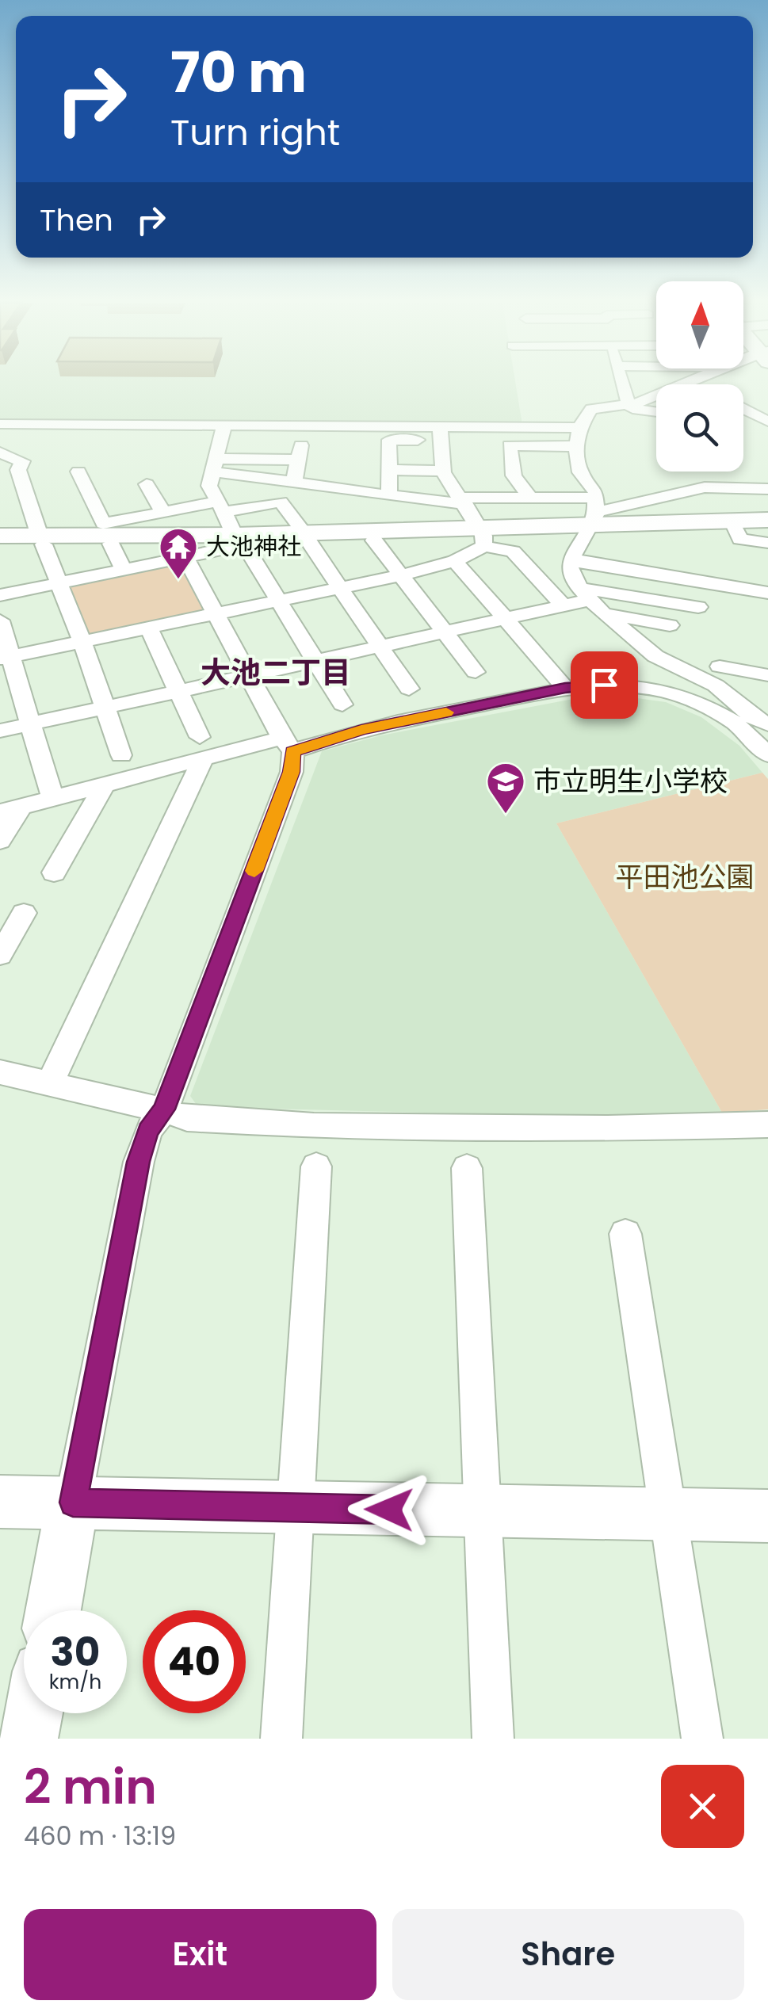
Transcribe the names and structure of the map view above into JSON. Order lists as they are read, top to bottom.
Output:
{
  "districts": ["大池二丁目"],
  "parks": ["平田池公園"],
  "places": {
    "temple": ["大池神社"],
    "school or university": ["市立明生小学校"]
  },
  "north": "top",
  "page": {
    "turn": ["70 m", "Turn right"],
    "then": "Then",
    "speed": "30 km/h",
    "limit": "40",
    "heading": ["2 min", "460 m · 13:19"],
    "buttons": ["Exit", "Share"]
  }
}
